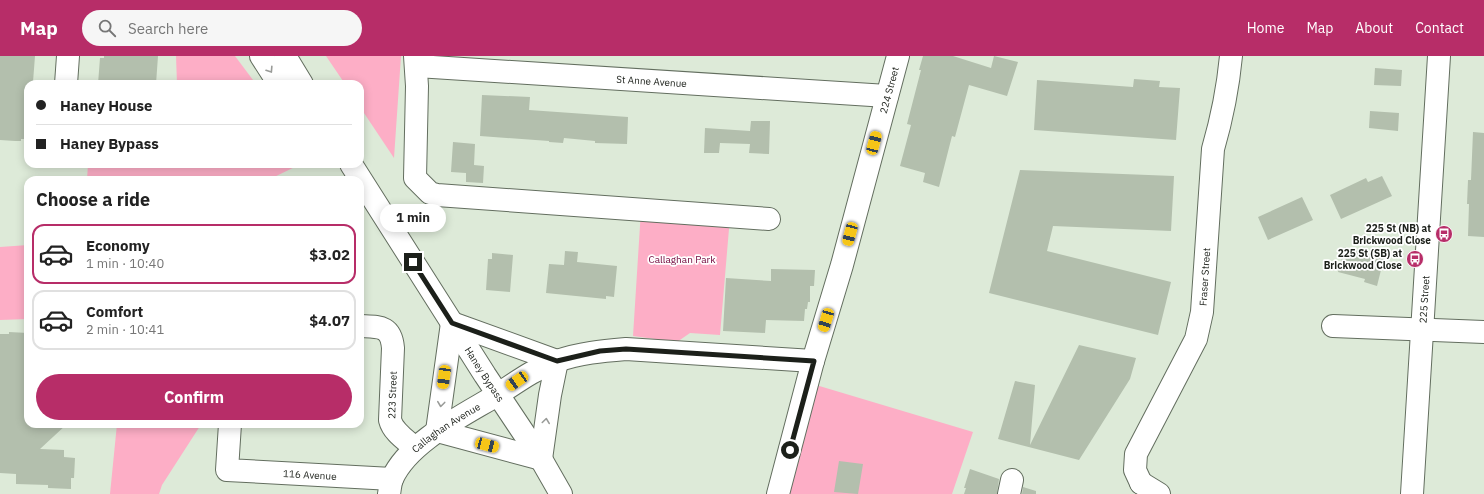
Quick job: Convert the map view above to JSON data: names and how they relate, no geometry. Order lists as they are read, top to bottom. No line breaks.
{"streets":{"main road":["St Anne Avenue","224 Street","Fraser Street","225 Street","Haney Bypass","223 Street","Callaghan Avenue","116 Avenue"]},"crossings":[["St Anne Avenue","224 Street"],["224 Street","Callaghan Avenue"],["Haney Bypass","Callaghan Avenue"],["223 Street","Callaghan Avenue"],["Callaghan Avenue","116 Avenue"]],"parks":["Callaghan Park"],"places":{"bus stop":["225 St (NB) at Brickwood Close","225 St (SB) at Brickwood Close"]},"page":{"header":"Map","search":"Search here","nav":["Home","Map","About","Contact"],"banner":["Haney House","Haney Bypass"],"heading":"Choose a ride","bubble":"1 min","list":[{"name":"Economy","note":"1 min · 10:40","value":"$3.02"},{"name":"Comfort","note":"2 min · 10:41","value":"$4.07"}],"buttons":"Confirm"}}
